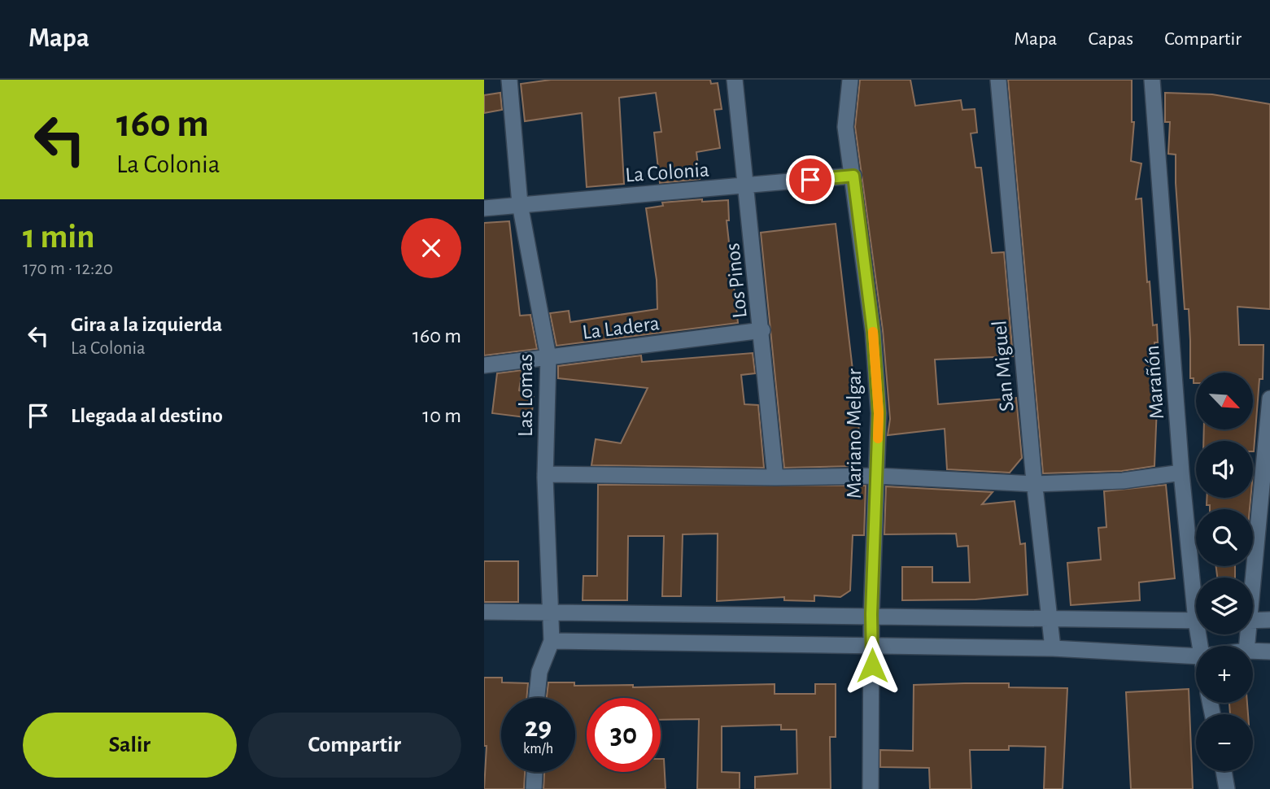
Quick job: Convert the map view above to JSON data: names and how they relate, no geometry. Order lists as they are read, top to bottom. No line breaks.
{"streets":{"street":["La Colonia","Los Pinos","La Ladera","San Miguel","Marañón","Las Lomas","Mariano Melgar"]},"crossings":[["La Colonia","Los Pinos"],["La Colonia","Las Lomas"],["La Colonia","Mariano Melgar"],["Los Pinos","La Ladera"],["La Ladera","Las Lomas"]],"north":"bottom right","page":{"header":"Mapa","nav":["Mapa","Capas","Compartir"],"turn":["160 m","La Colonia"],"heading":["1 min","170 m · 12:20"],"list":[{"name":"Gira a la izquierda","note":"La Colonia","value":"160 m"},{"name":"Llegada al destino","value":"10 m"}],"map_buttons":["+","−"],"speed":"29 km/h","limit":"30","buttons":["Salir","Compartir"]}}
